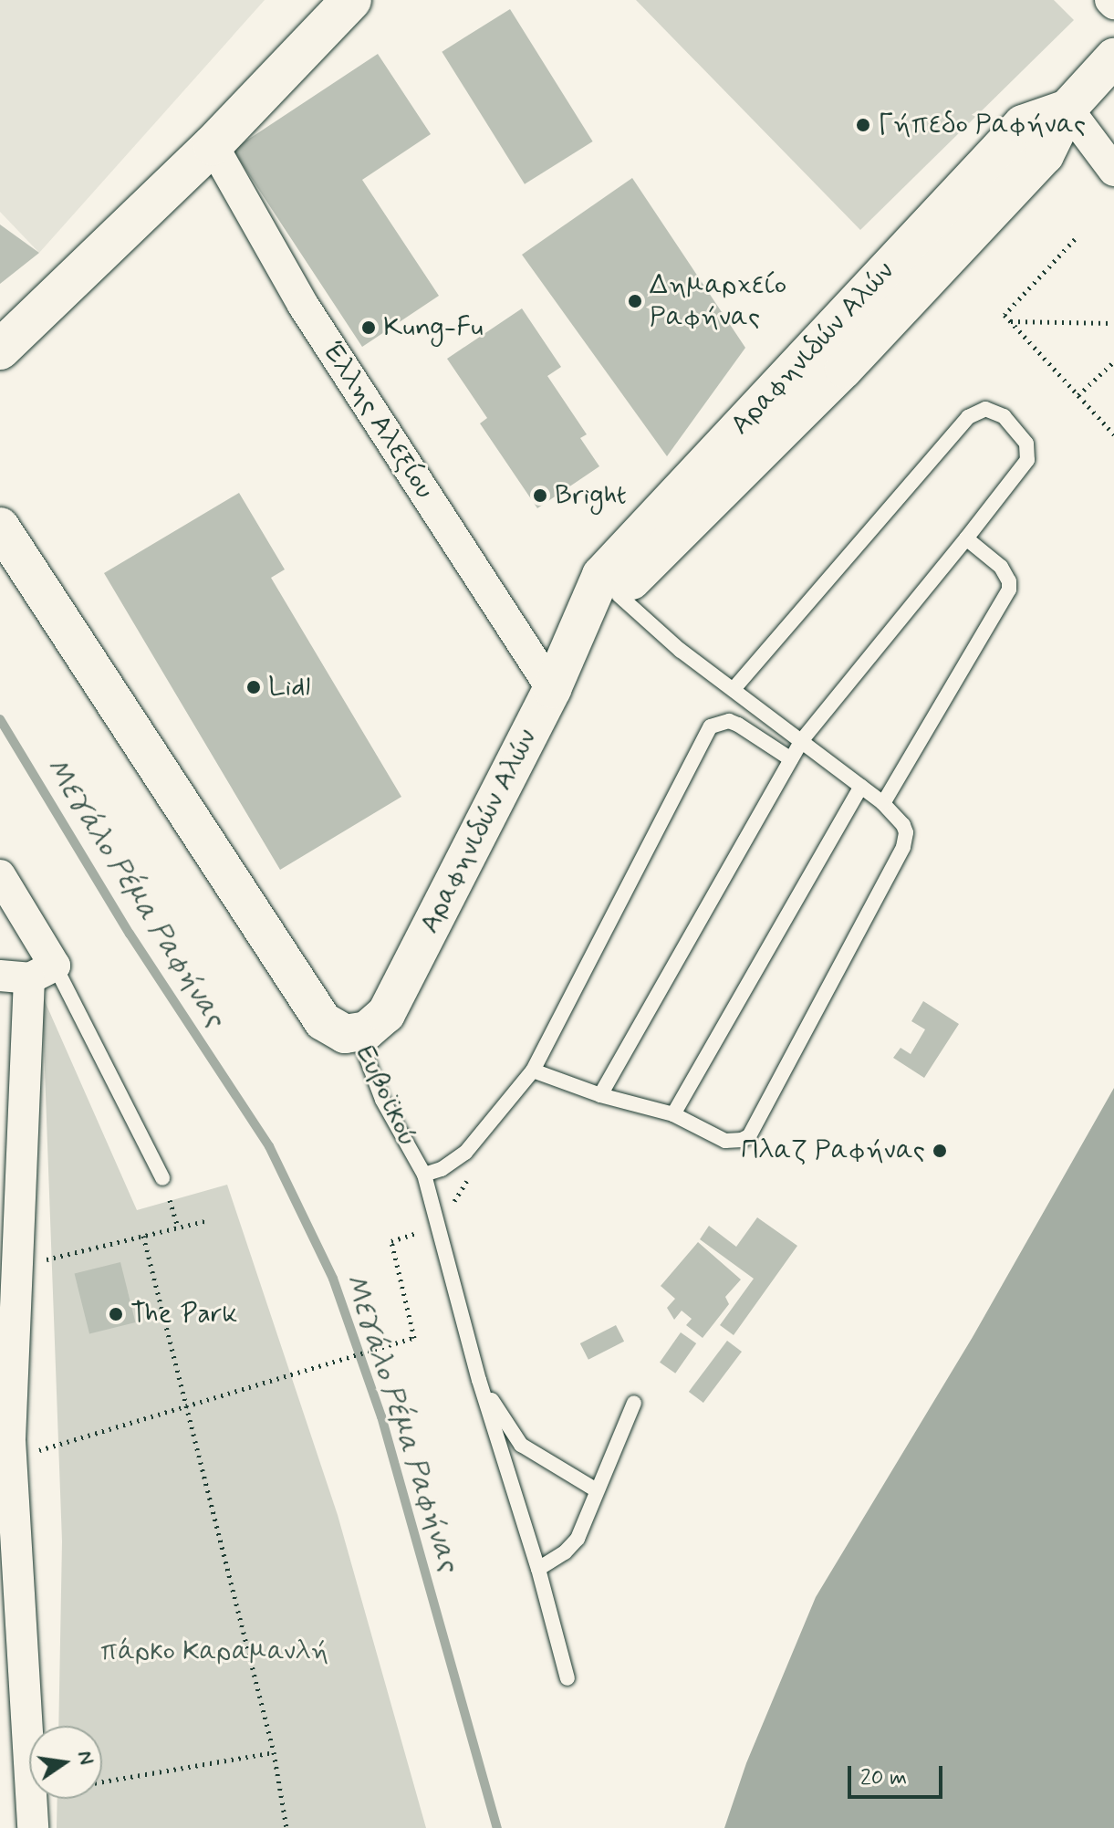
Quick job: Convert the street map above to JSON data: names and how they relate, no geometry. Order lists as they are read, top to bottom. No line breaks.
{"streets":{"street":["Αραφηνιδών Αλών","Έλλης Αλεξίου","Ευβοϊκού"]},"crossings":[["Αραφηνιδών Αλών","Έλλης Αλεξίου"],["Αραφηνιδών Αλών","Ευβοϊκού"]],"water":["Μεγάλο Ρέμα Ραφήνας"],"parks":["πάρκο Καραμανλή"],"places":["Γήπεδο Ραφήνας","Δημαρχείο Ραφήνας","Kung-Fu","Bright","Lidl","Πλαζ Ραφήνας","The Park"],"scale_bar":"20 m","north":"right"}
